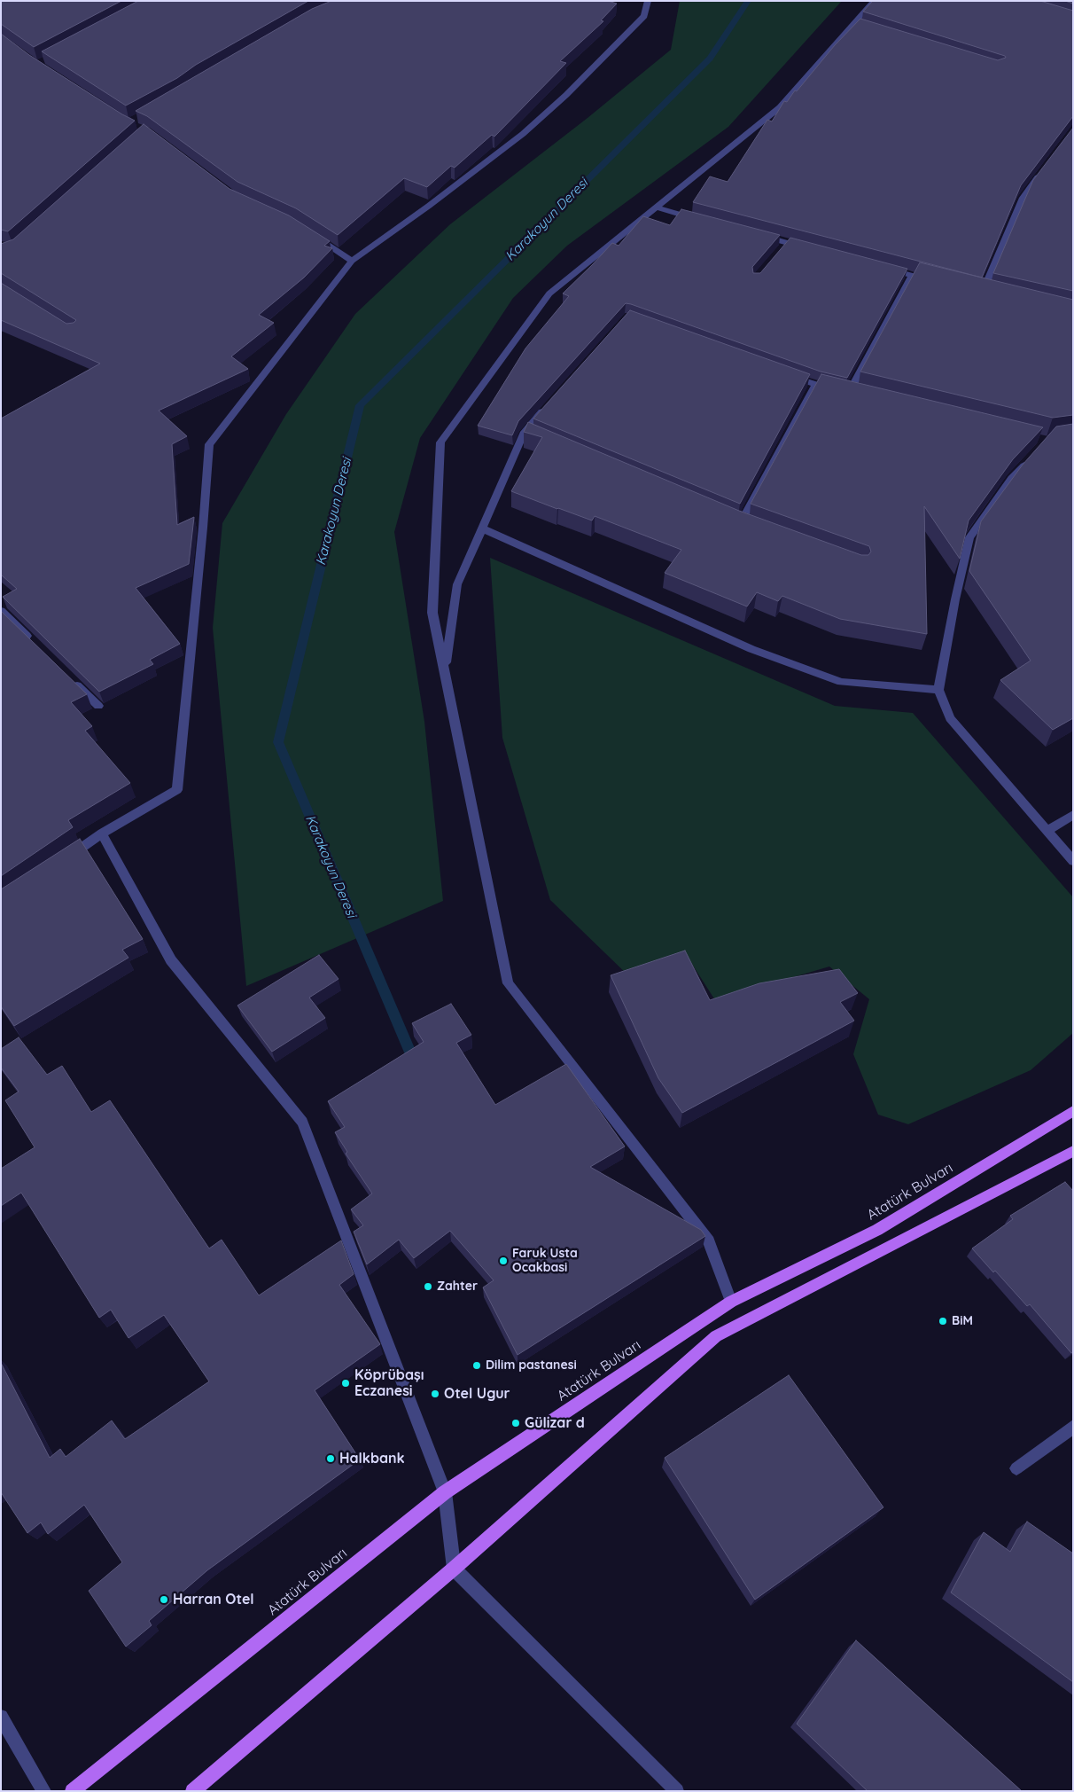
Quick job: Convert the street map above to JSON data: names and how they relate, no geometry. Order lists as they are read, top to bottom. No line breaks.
{"streets":{"main road":["Atatürk Bulvarı"]},"water":["Karakoyun Deresi"],"places":["Faruk Usta Ocakbasi","Zahter","BiM","Dilim pastanesi","Köprübaşı Eczanesi","Otel Ugur","Gülizar d","Halkbank","Harran Otel"]}
